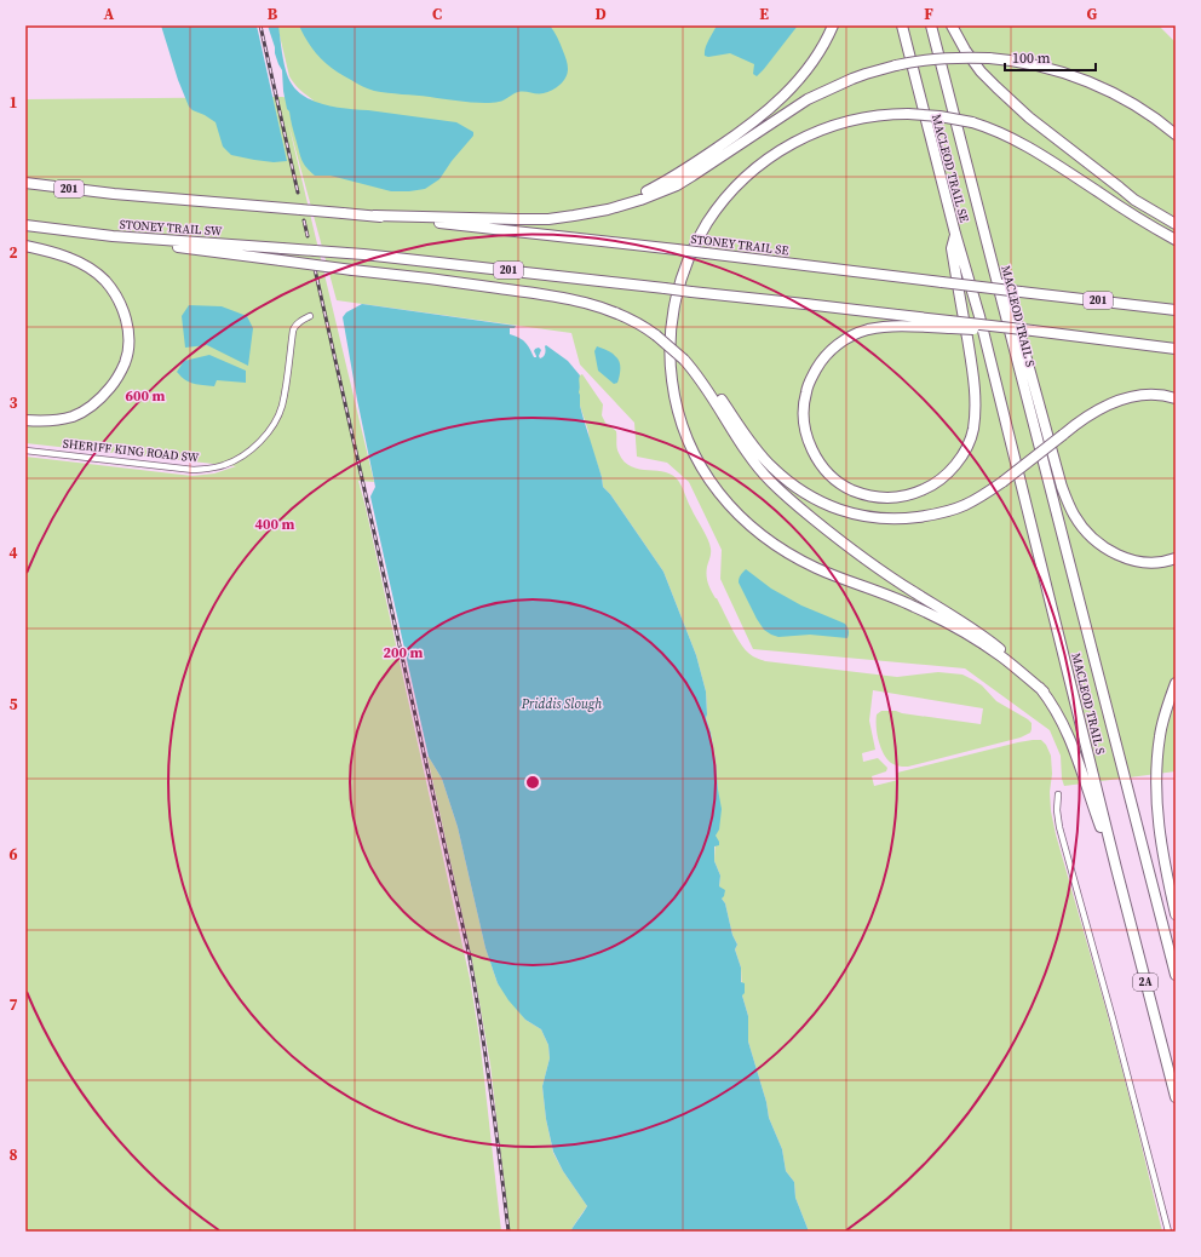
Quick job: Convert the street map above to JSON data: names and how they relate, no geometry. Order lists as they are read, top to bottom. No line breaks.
{"streets":{"highway":["MACLEOD TRAIL SE","201","STONEY TRAIL SW","STONEY TRAIL SE","MACLEOD TRAIL S","2A"],"street":["SHERIFF KING ROAD SW"]},"crossings":[["MACLEOD TRAIL SE","MACLEOD TRAIL S"],["201","STONEY TRAIL SW"]],"water":["Priddis Slough"],"scale_bar":"100 m","grid":{"columns":["A","B","C","D","E","F","G"],"rows":["1","2","3","4","5","6","7","8"]},"rings":["600 m","400 m","200 m"]}
